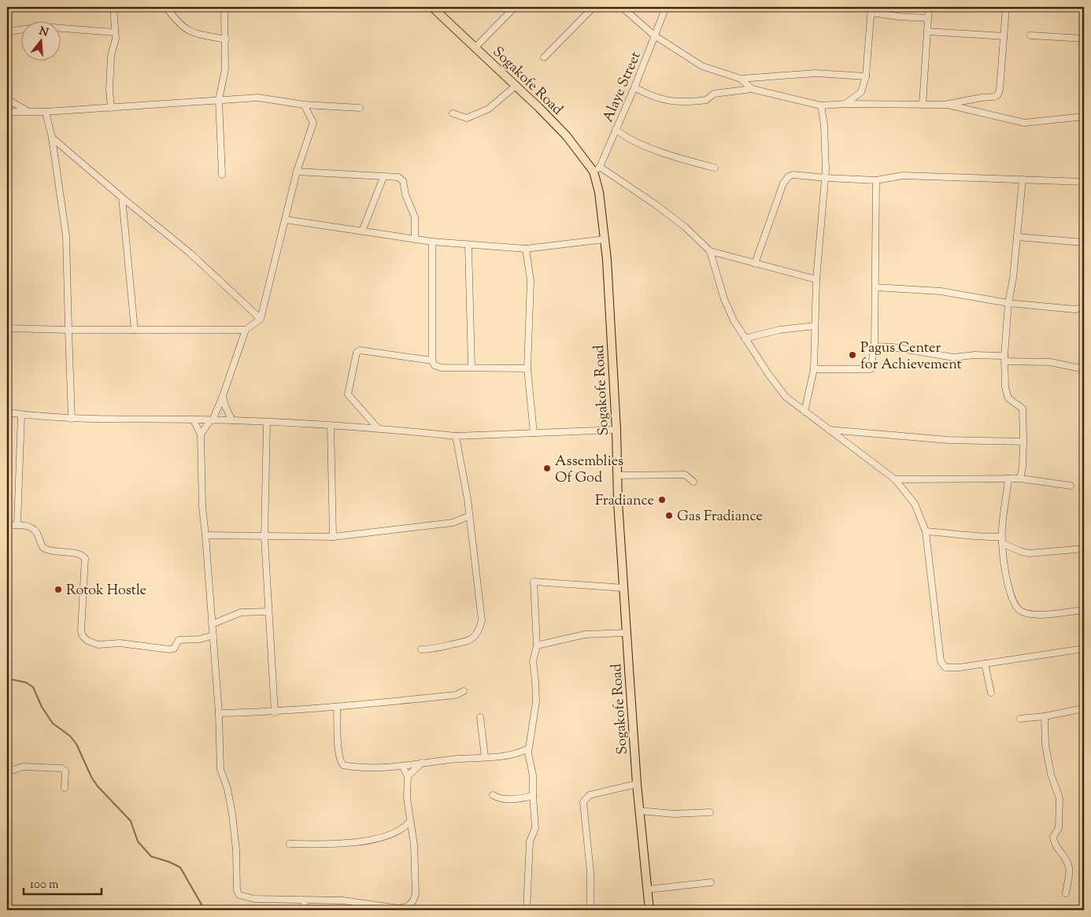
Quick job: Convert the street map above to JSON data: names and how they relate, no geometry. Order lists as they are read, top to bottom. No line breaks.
{"streets":{"main road":["Sogakofe Road"],"street":["Alaye Street"]},"crossings":[["Sogakofe Road","Alaye Street"]],"places":["Pagus Center for Achievement","Assemblies Of God","Fradiance","Gas Fradiance","Rotok Hostle"],"scale_bar":"100 m","north":"top"}
